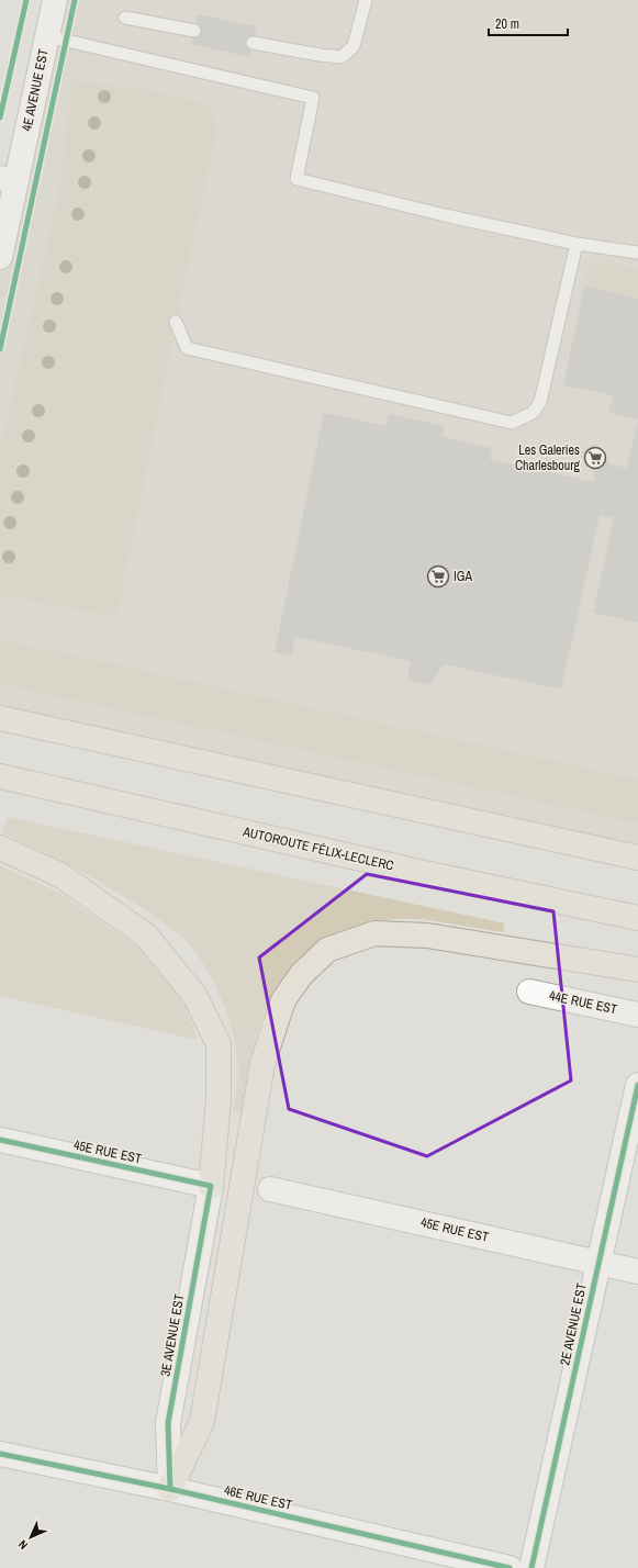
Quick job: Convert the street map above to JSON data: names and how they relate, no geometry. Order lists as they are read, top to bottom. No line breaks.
{"streets":{"highway":["AUTOROUTE FÉLIX-LECLERC"],"street":["4E AVENUE EST","44E RUE EST","45E RUE EST","2E AVENUE EST","3E AVENUE EST","46E RUE EST"]},"crossings":[["45E RUE EST","2E AVENUE EST"],["45E RUE EST","3E AVENUE EST"],["3E AVENUE EST","46E RUE EST"]],"places":{"supermarket":["Les Galeries Charlesbourg","IGA"]},"scale_bar":"20 m","north":"bottom left"}
